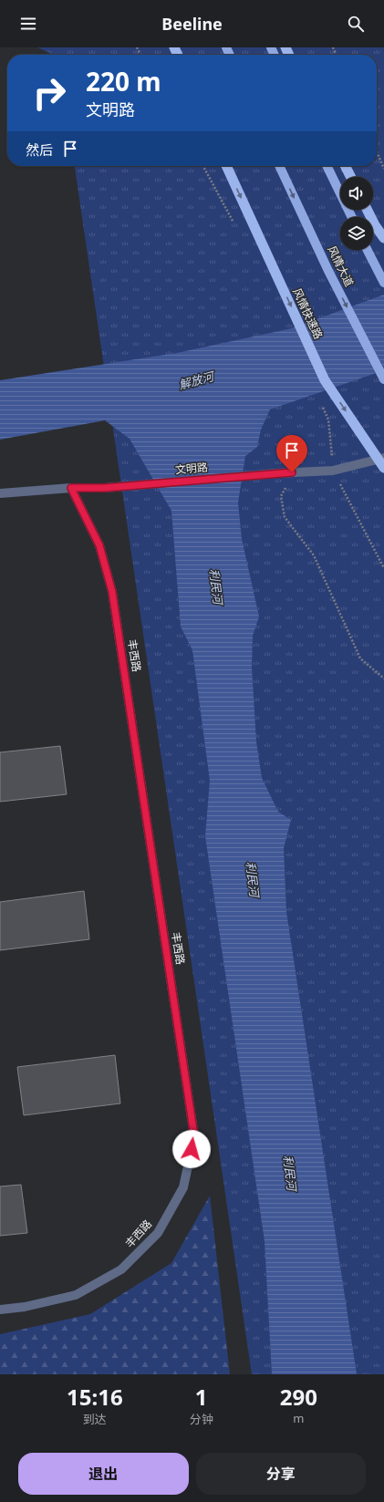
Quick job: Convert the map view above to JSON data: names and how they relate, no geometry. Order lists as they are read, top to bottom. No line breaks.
{"streets":{"highway":["风情快速路"],"main road":["风情大道"],"street":["文明路","丰西路"]},"crossings":[["文明路","丰西路"]],"one_way":["风情快速路"],"water":["解放河","利民河"],"page":{"header":"Beeline","turn":["220 m","文明路"],"then":"然后","eta":["15:16","到达","1","分钟","290","m"],"buttons":["退出","分享"]}}
